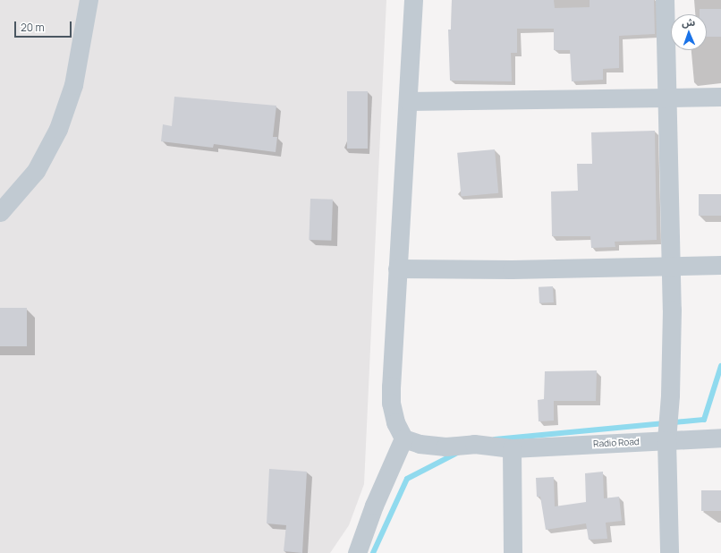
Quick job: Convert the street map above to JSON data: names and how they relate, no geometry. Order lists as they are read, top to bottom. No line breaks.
{"streets":{"street":["Radio Road"]},"scale_bar":"20 m","north":"top"}
